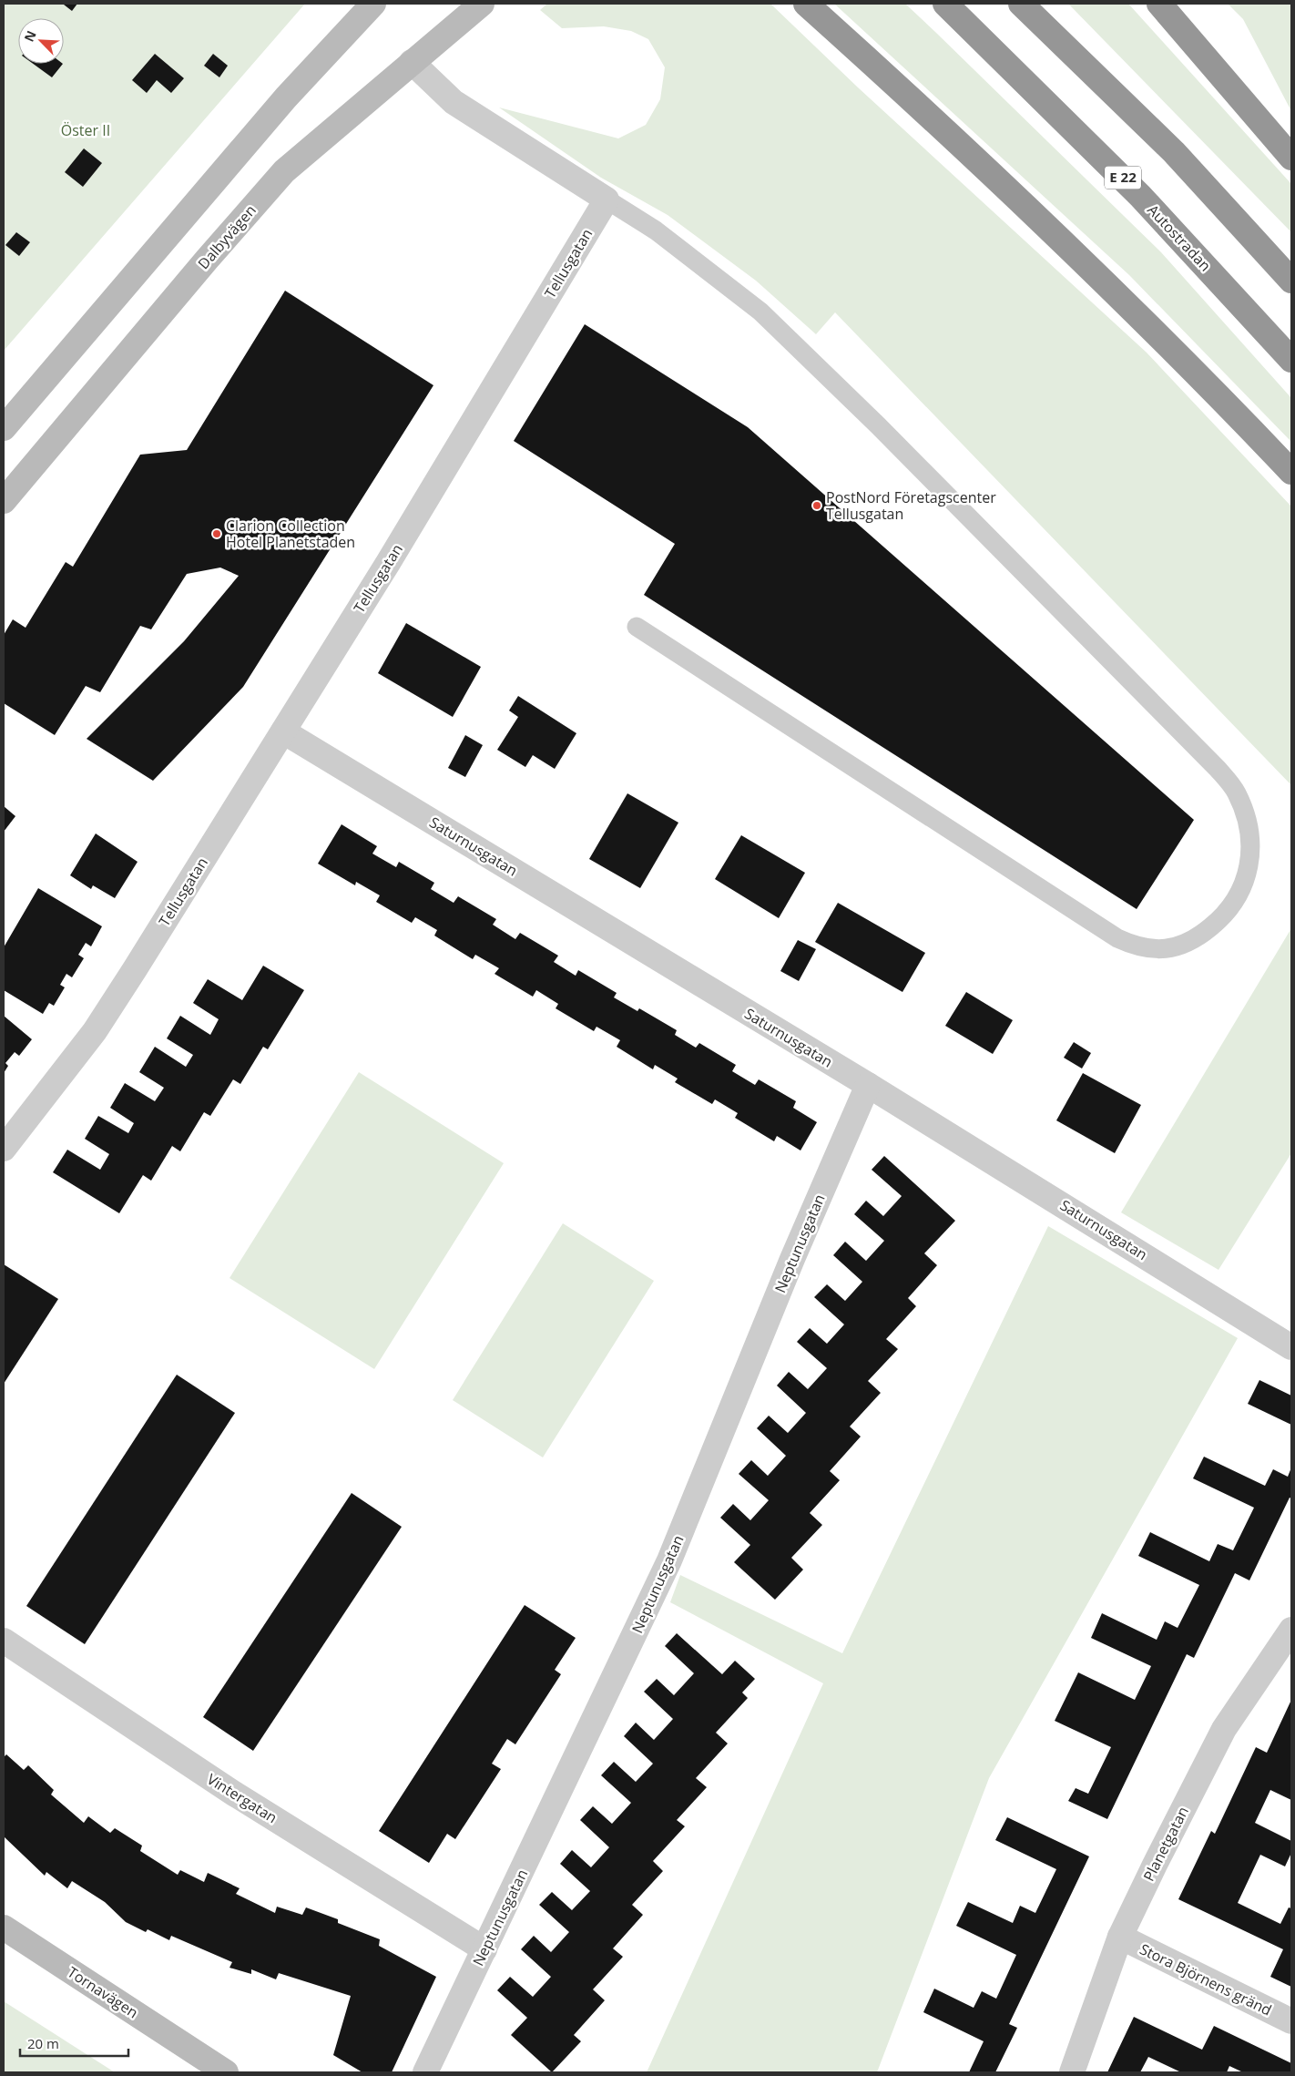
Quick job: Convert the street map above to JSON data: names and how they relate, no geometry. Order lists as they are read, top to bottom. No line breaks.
{"streets":{"highway":["E 22","Autostradan"],"main road":["Dalbyvägen","Tornavägen"],"street":["Tellusgatan","Saturnusgatan","Neptunusgatan","Vintergatan","Planetgatan","Stora Björnens gränd"]},"crossings":[["Tellusgatan","Saturnusgatan"],["Saturnusgatan","Neptunusgatan"],["Neptunusgatan","Vintergatan"],["Planetgatan","Stora Björnens gränd"]],"parks":["Öster II"],"places":["PostNord Företagscenter Tellusgatan","Clarion Collection Hotel Planetstaden"],"scale_bar":"20 m","north":"top left"}
